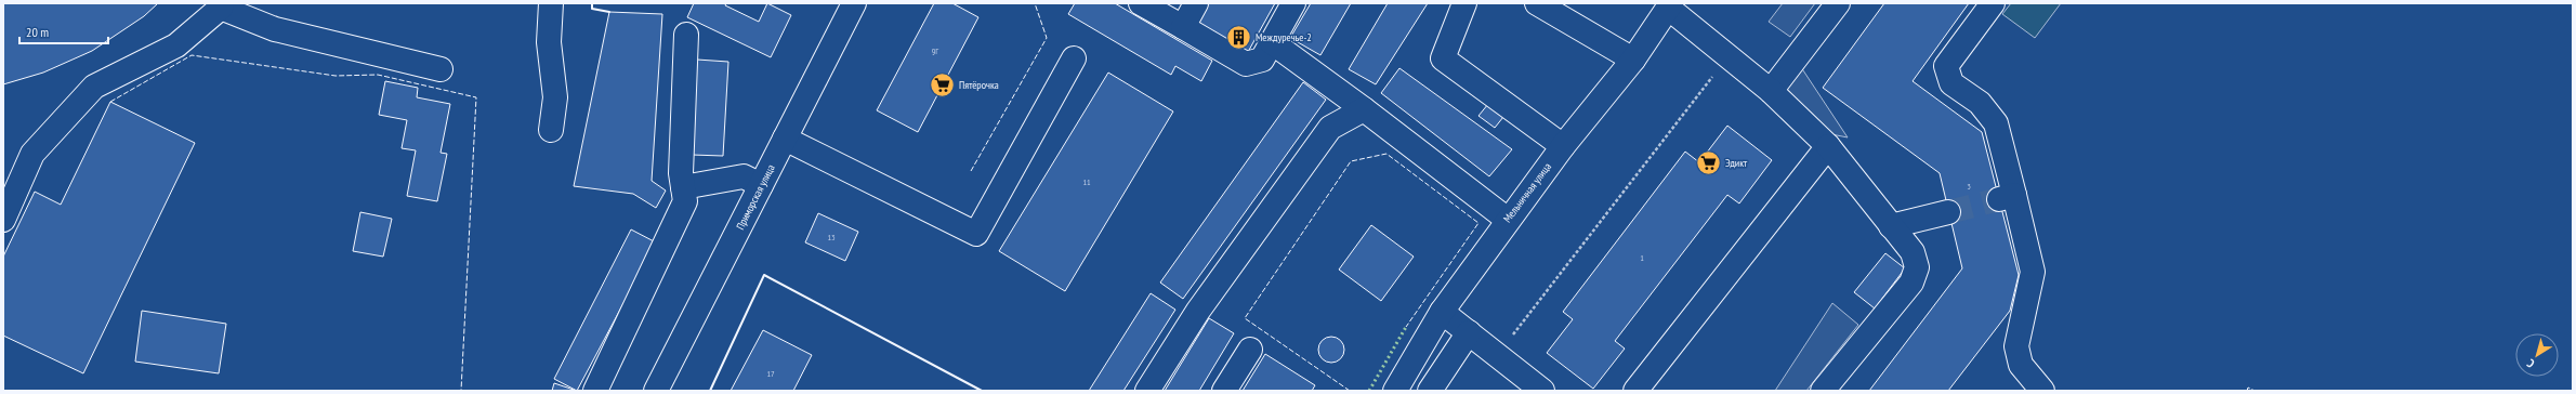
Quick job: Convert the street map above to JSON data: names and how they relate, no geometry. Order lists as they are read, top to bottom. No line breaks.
{"streets":{"main road":["Мельничная улица","Приморская улица"]},"places":{"building":["Междуречье-2"],"supermarket":["Пятёрочка","Эдикт"]},"house_numbers":["9Г","11","3","13","1","17"],"scale_bar":"20 m","north":"bottom left"}
